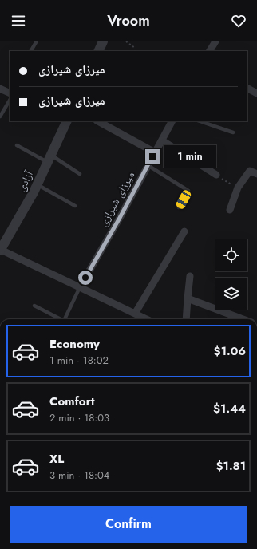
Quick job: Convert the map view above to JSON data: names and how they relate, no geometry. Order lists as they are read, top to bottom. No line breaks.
{"streets":{"street":["آزادی","میرزای شیرازی"]},"page":{"header":"Vroom","banner":["میرزای شیرازی","میرزای شیرازی"],"bubble":"1 min","list":[{"name":"Economy","note":"1 min · 18:02","value":"$1.06"},{"name":"Comfort","note":"2 min · 18:03","value":"$1.44"},{"name":"XL","note":"3 min · 18:04","value":"$1.81"}],"buttons":"Confirm"}}
